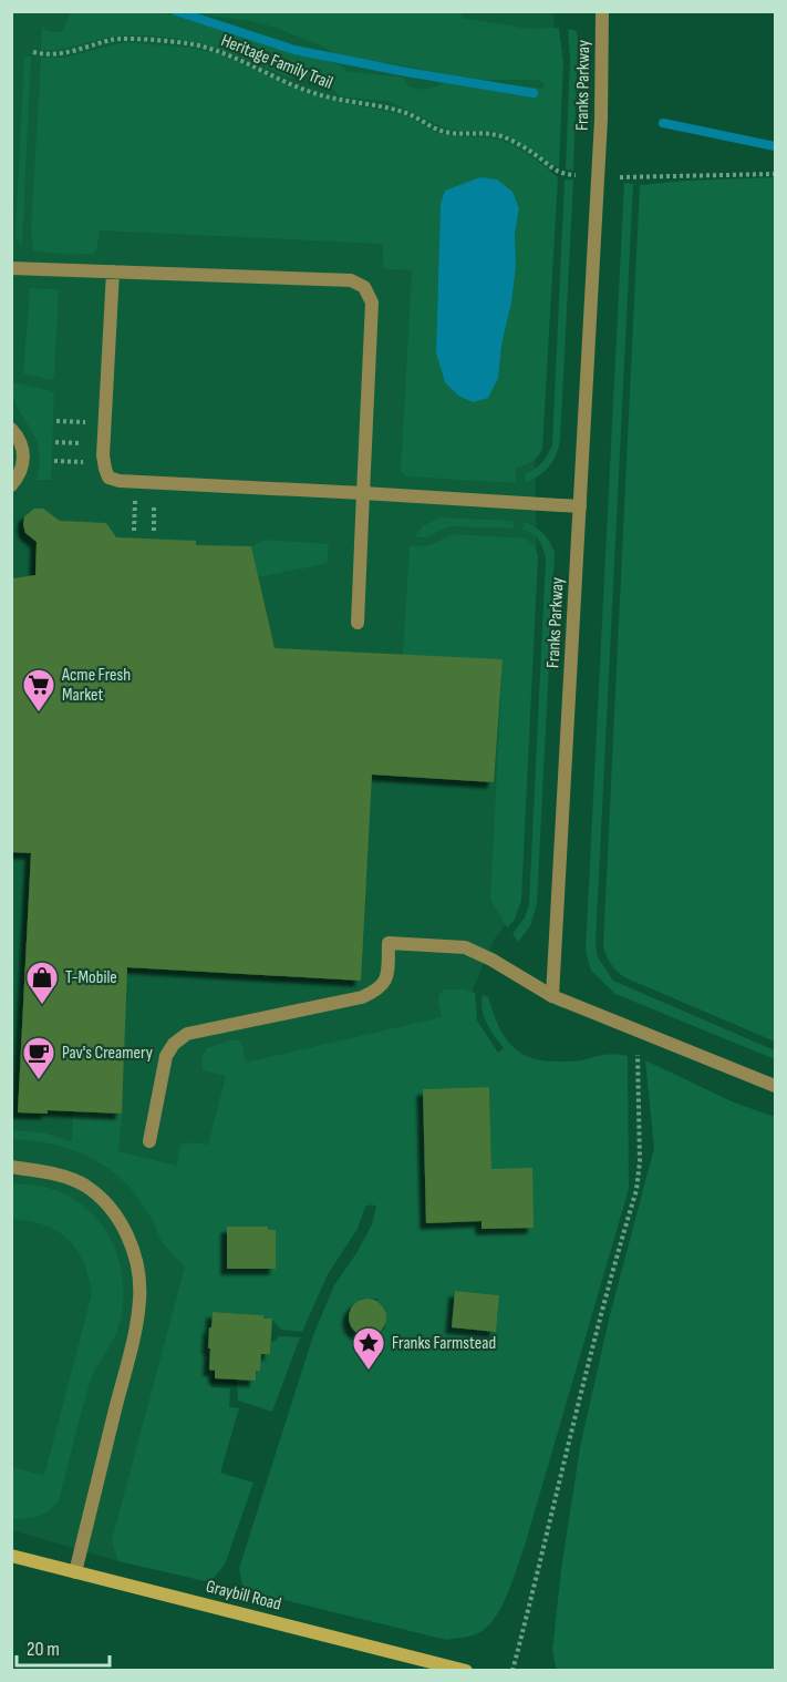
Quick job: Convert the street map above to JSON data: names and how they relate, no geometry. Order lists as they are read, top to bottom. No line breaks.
{"streets":{"street":["Graybill Road"],"lane":["Franks Parkway"],"path":["Heritage Family Trail"]},"crossings":[["Heritage Family Trail","Franks Parkway"]],"places":{"supermarket":["Acme Fresh Market"],"shop":["T-Mobile"],"cafe":["Pav's Creamery"],"place":["Franks Farmstead"]},"scale_bar":"20 m"}
